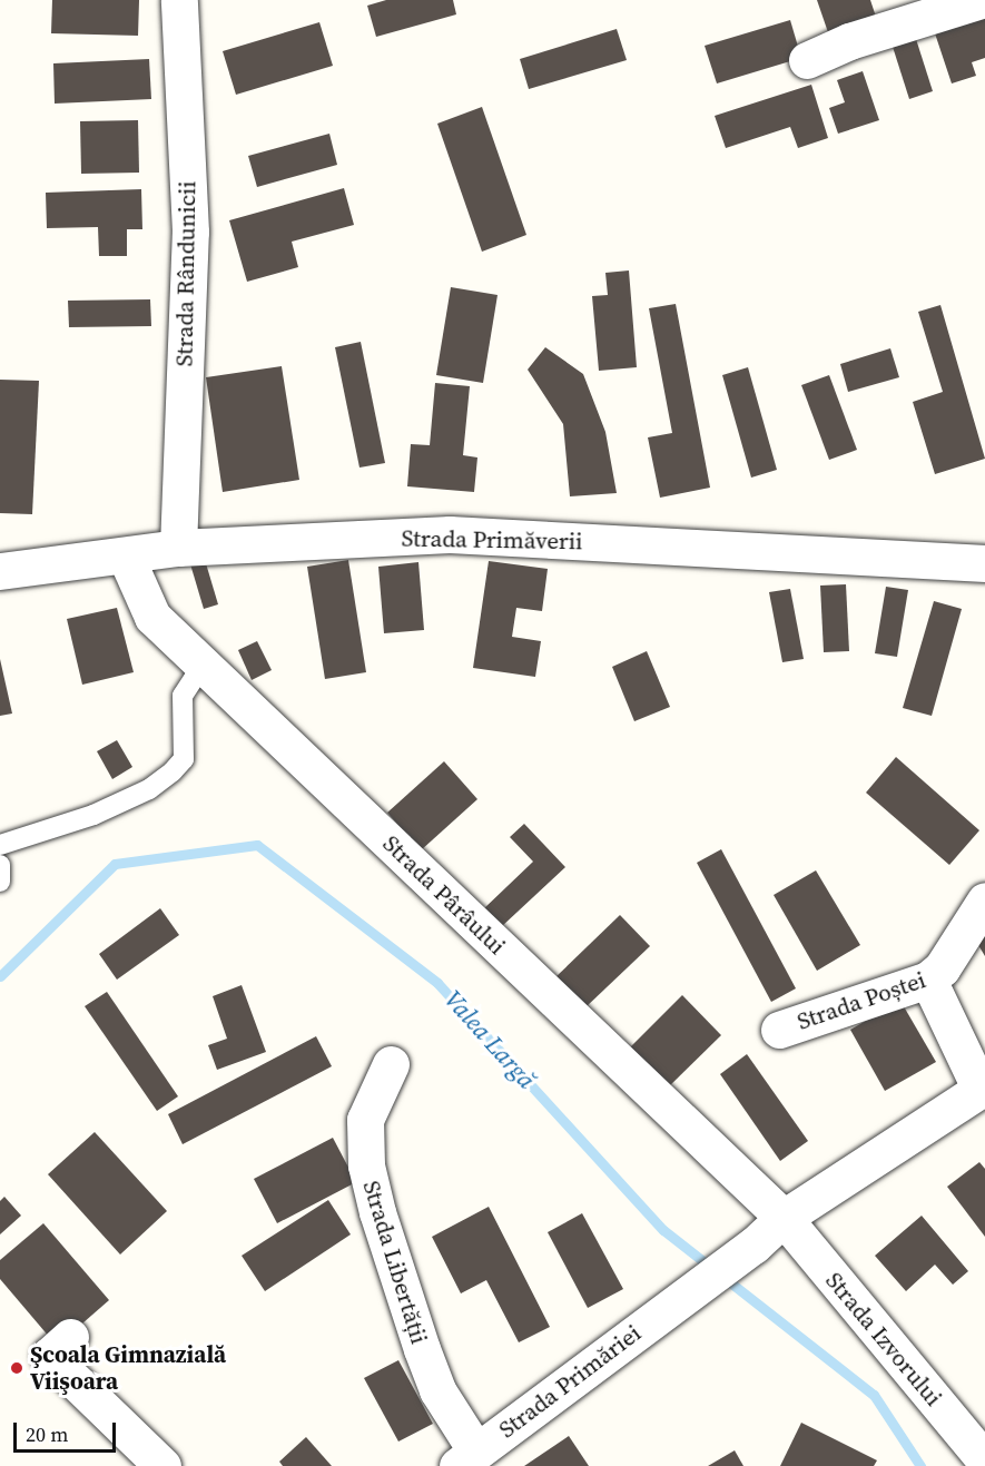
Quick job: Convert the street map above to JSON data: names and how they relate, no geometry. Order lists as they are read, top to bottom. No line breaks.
{"streets":{"street":["Strada Rândunicii","Strada Primăverii","Strada Pârâului","Strada Poștei","Strada Libertății","Strada Izvorului","Strada Primăriei"]},"crossings":[["Strada Rândunicii","Strada Primăverii"],["Strada Primăverii","Strada Pârâului"],["Strada Pârâului","Strada Izvorului"],["Strada Pârâului","Strada Primăriei"],["Strada Libertății","Strada Primăriei"],["Strada Izvorului","Strada Primăriei"]],"water":["Valea Largă"],"places":["Şcoala Gimnazială Viişoara"],"scale_bar":"20 m"}
